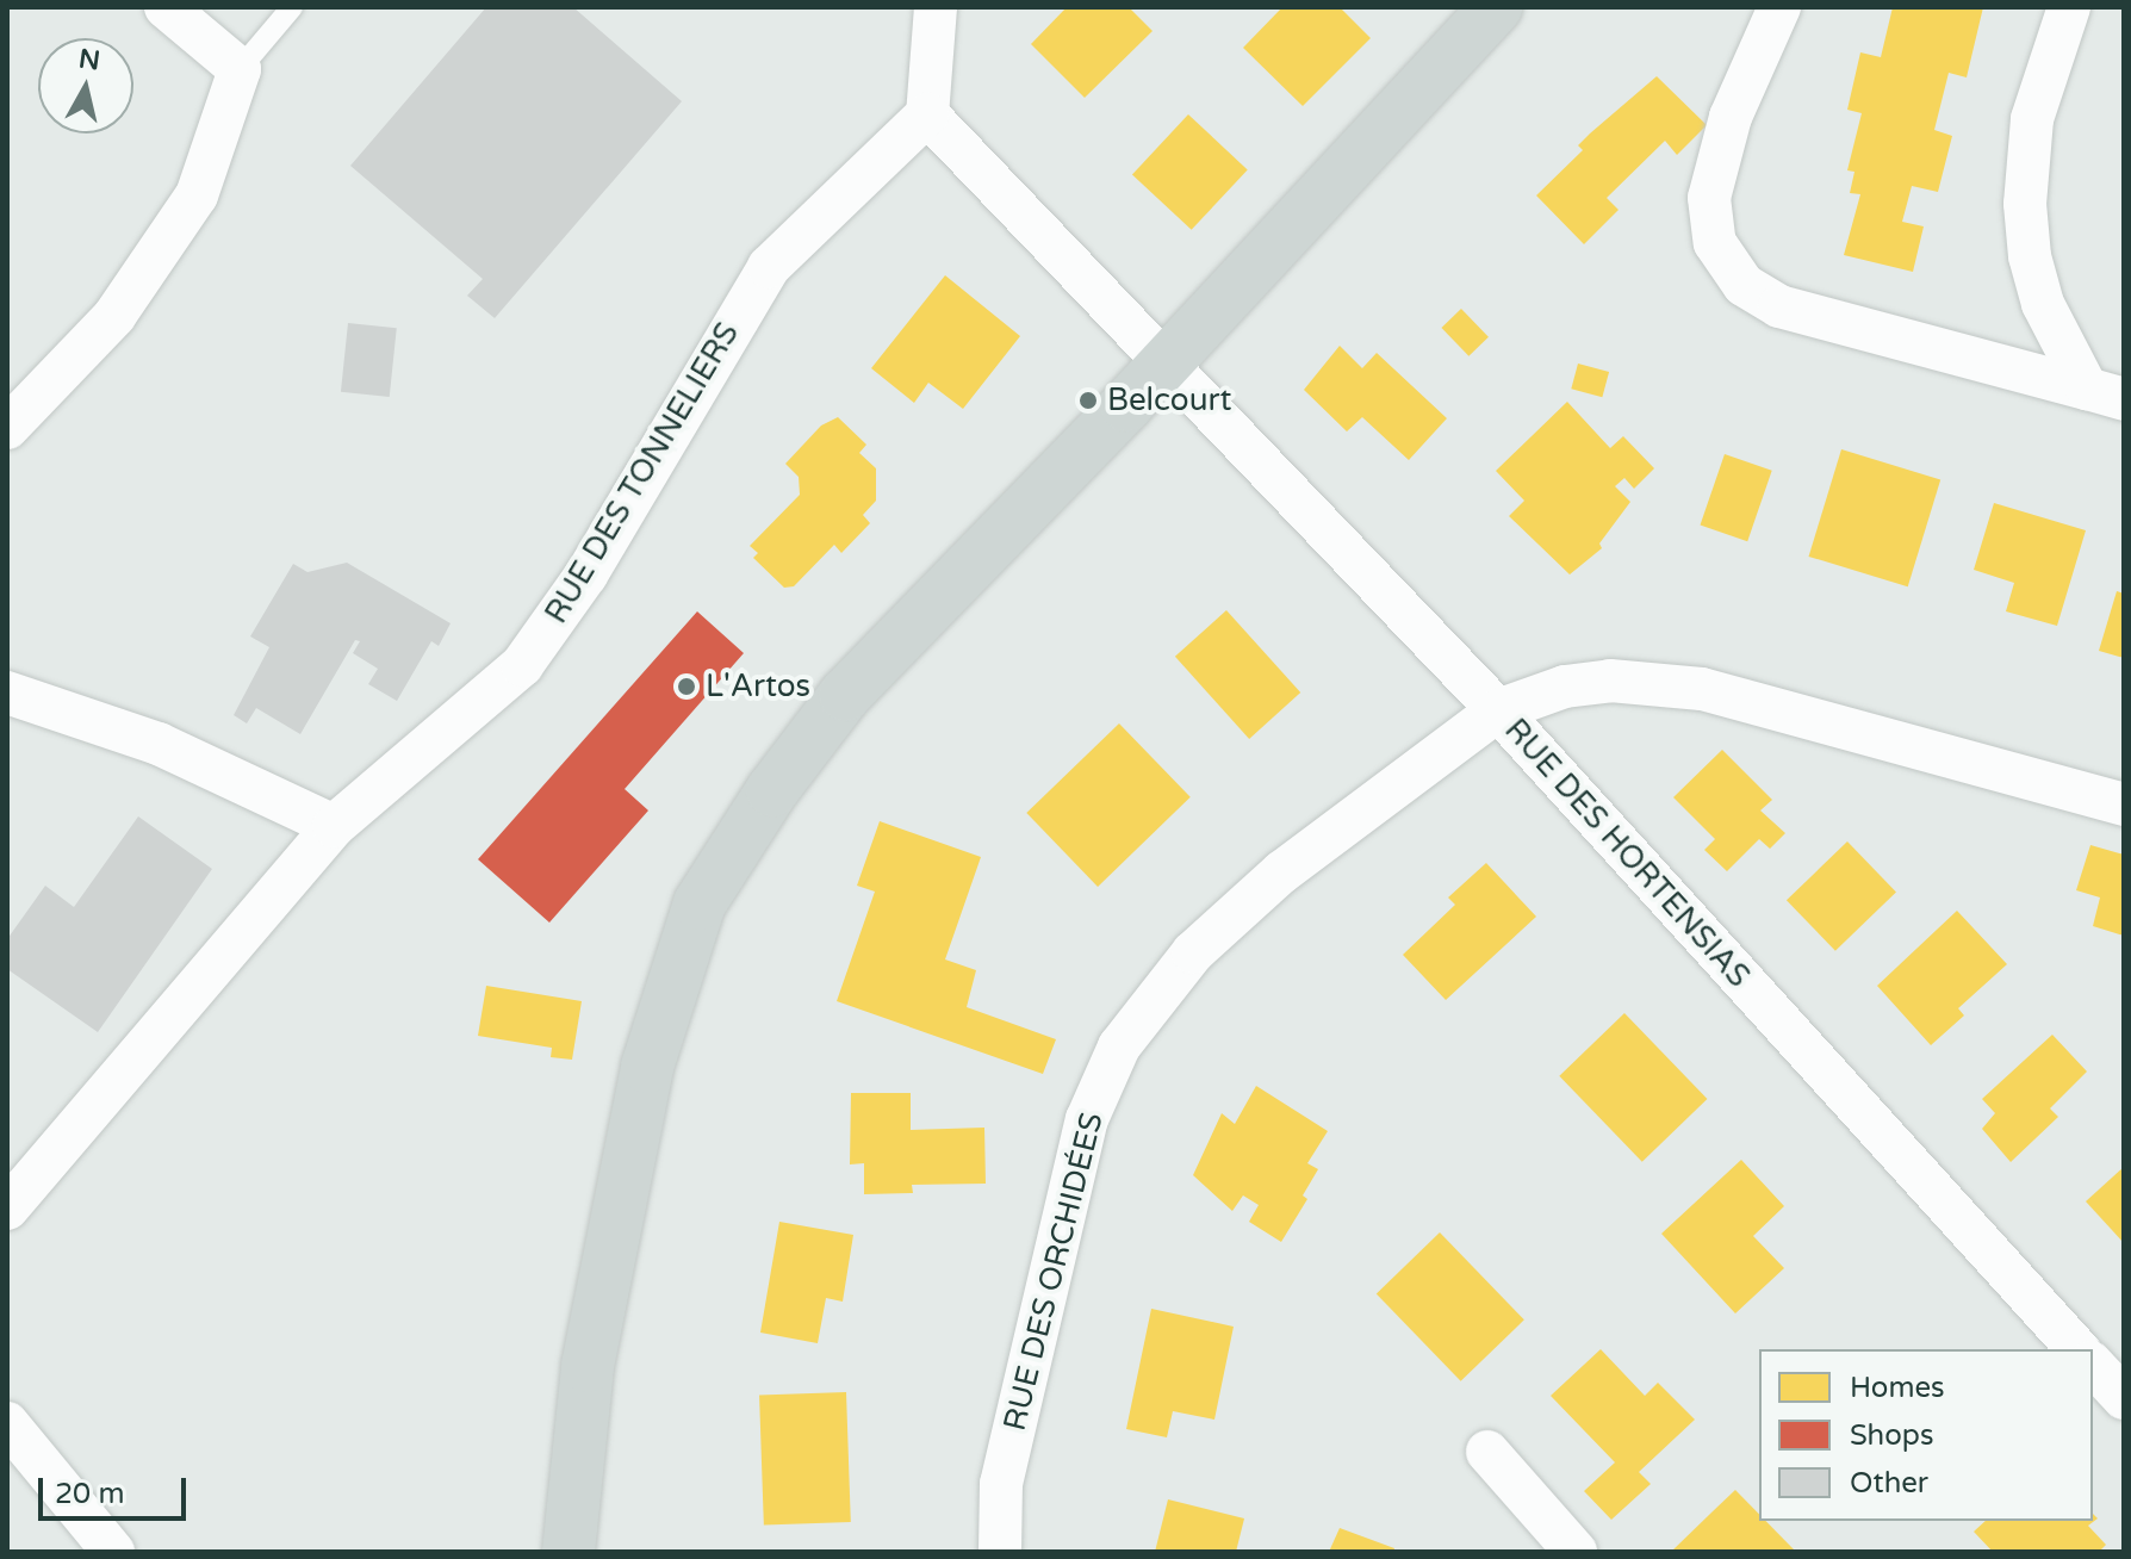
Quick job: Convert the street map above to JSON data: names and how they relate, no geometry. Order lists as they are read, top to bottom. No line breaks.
{"streets":{"street":["RUE DES TONNELIERS","RUE DES HORTENSIAS","RUE DES ORCHIDÉES"]},"crossings":[["RUE DES TONNELIERS","RUE DES HORTENSIAS"],["RUE DES HORTENSIAS","RUE DES ORCHIDÉES"]],"places":["Belcourt","L'Artos"],"legend":["Homes","Shops","Other"],"scale_bar":"20 m","north":"top"}
